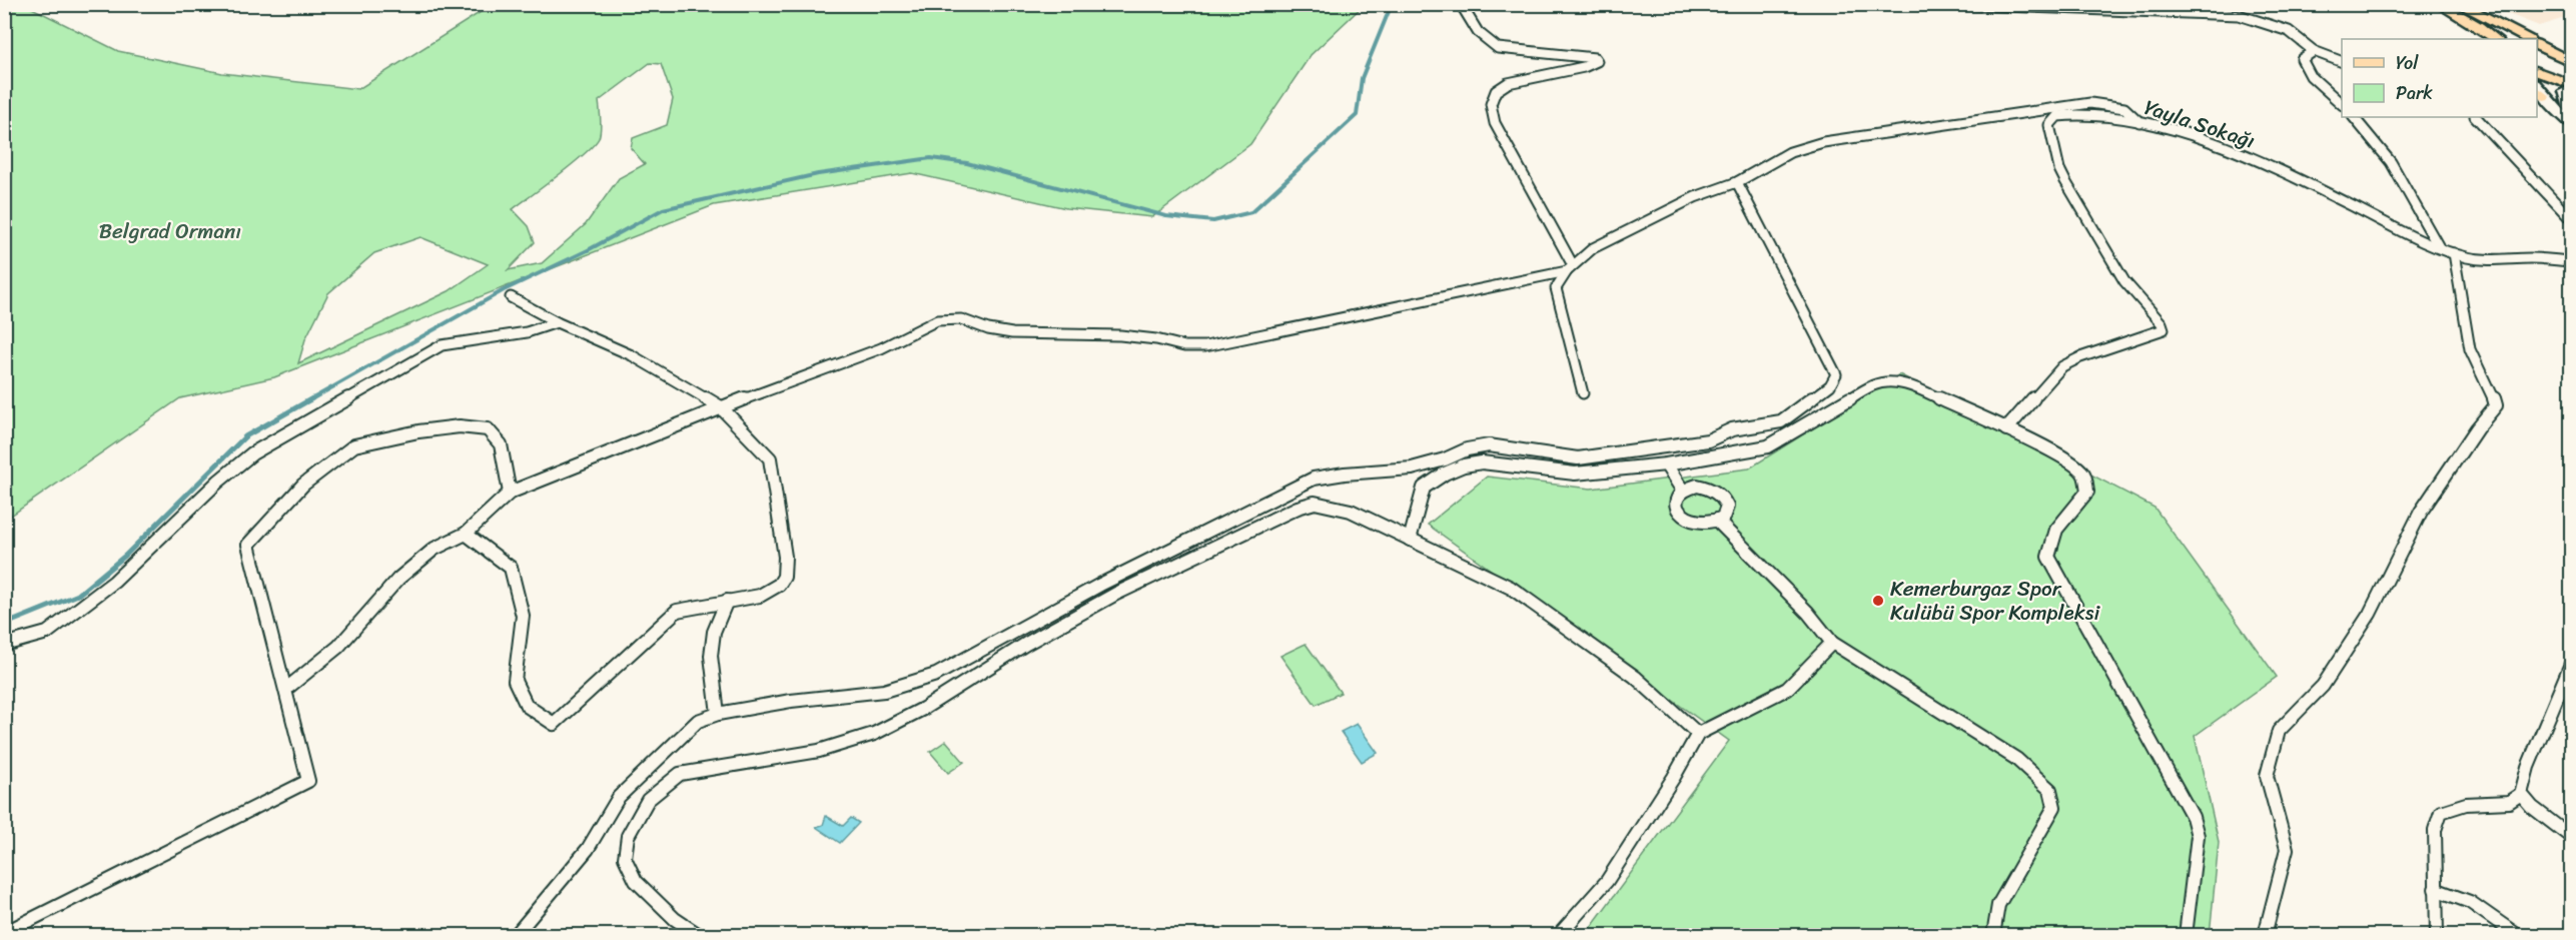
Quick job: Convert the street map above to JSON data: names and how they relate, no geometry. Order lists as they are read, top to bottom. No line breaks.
{"streets":{"street":["Yayla Sokağı"]},"parks":["Belgrad Ormanı"],"places":["Kemerburgaz Spor Kulübü Spor Kompleksi"],"legend":["Yol","Park"]}
